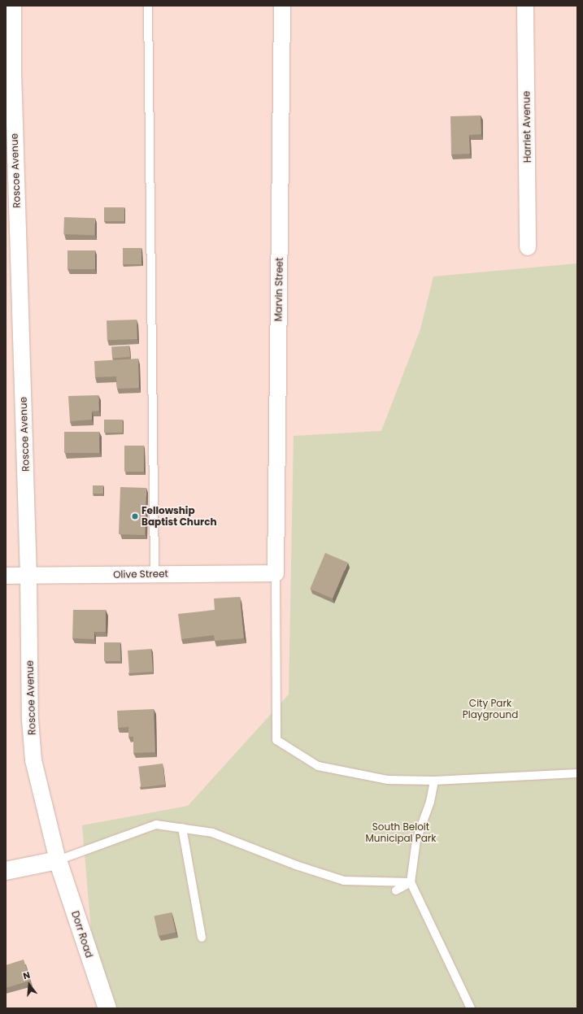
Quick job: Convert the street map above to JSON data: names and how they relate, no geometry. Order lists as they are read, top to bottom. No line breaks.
{"streets":{"street":["Harriet Avenue","Roscoe Avenue","Marvin Street","Olive Street","Dorr Road"]},"crossings":[["Roscoe Avenue","Olive Street"],["Roscoe Avenue","Dorr Road"],["Marvin Street","Olive Street"]],"parks":["City Park Playground","South Beloit Municipal Park"],"places":["Fellowship Baptist Church"],"north":"top"}
